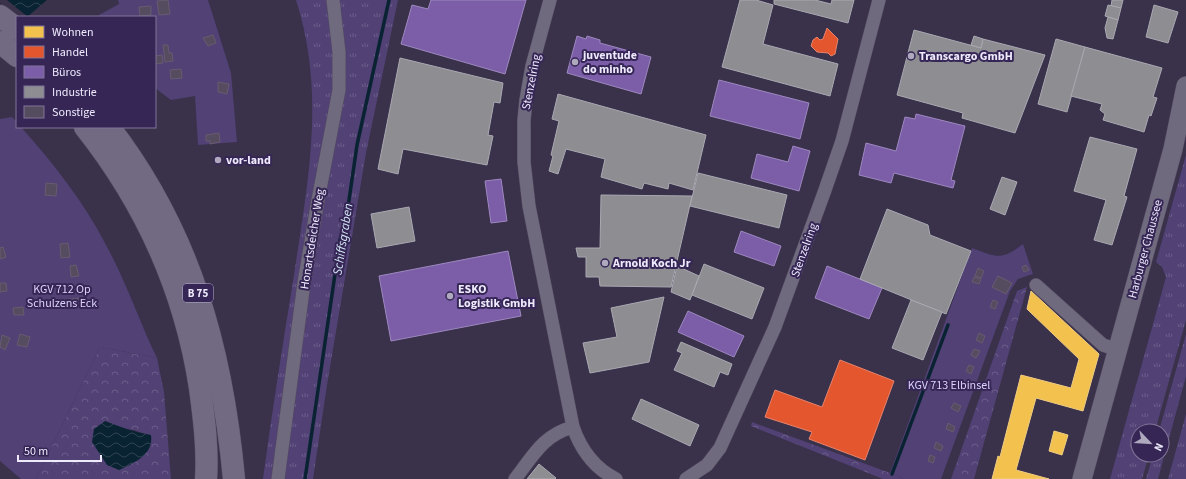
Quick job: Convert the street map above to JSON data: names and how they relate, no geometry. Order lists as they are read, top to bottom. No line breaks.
{"streets":{"highway":["B 75"],"main road":["Harburger Chaussee"],"street":["Stenzelring","Honartsdeicher Weg"]},"water":["Schiffsgraben"],"parks":["KGV 712 Op Schulzens Eck","KGV 713 Elbinsel"],"places":["Transcargo GmbH","juventude do minho","vor-land","Arnold Koch Jr","ESKO Logistik GmbH"],"legend":["Wohnen","Handel","Büros","Industrie","Sonstige"],"scale_bar":"50 m","north":"bottom right"}
